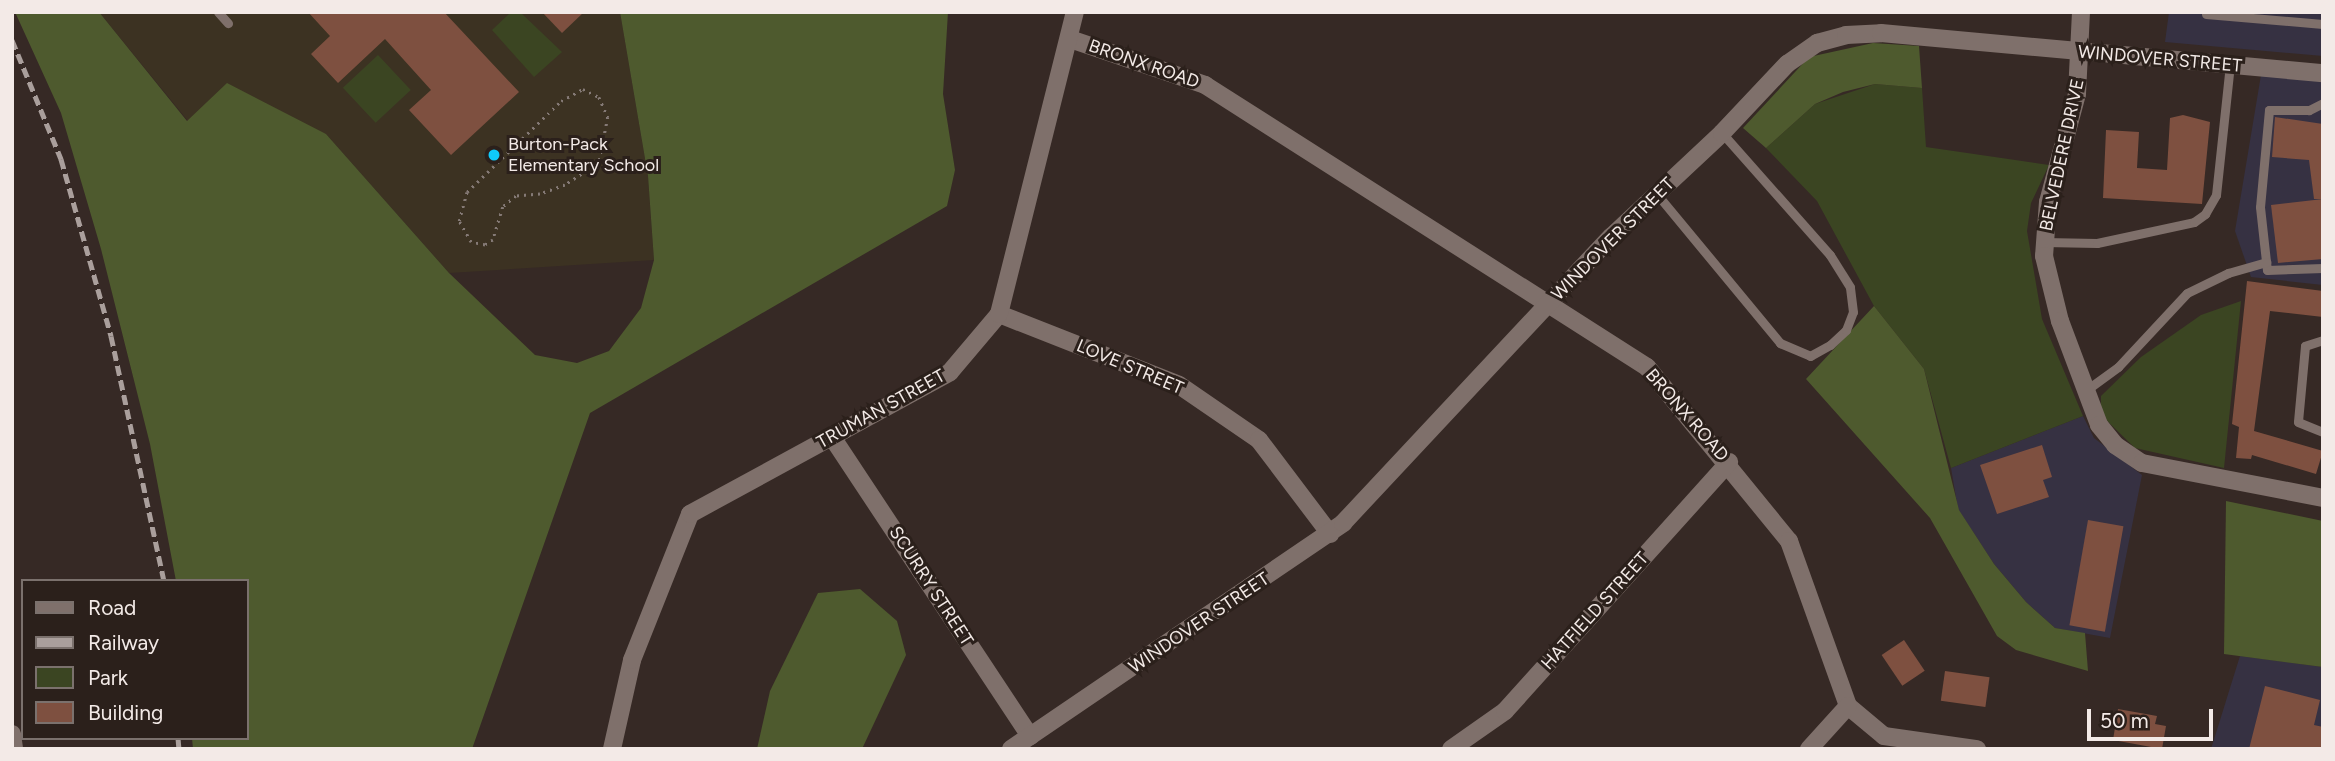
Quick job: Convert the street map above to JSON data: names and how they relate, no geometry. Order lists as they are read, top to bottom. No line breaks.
{"streets":{"street":["WINDOVER STREET","BRONX ROAD","BELVEDERE DRIVE","LOVE STREET","TRUMAN STREET","SCURRY STREET","HATFIELD STREET"]},"crossings":[["WINDOVER STREET","BRONX ROAD"],["WINDOVER STREET","BELVEDERE DRIVE"],["WINDOVER STREET","LOVE STREET"],["WINDOVER STREET","SCURRY STREET"],["BRONX ROAD","TRUMAN STREET"],["BRONX ROAD","HATFIELD STREET"],["LOVE STREET","TRUMAN STREET"],["TRUMAN STREET","SCURRY STREET"]],"places":["Burton-Pack Elementary School"],"legend":["Road","Railway","Park","Building"],"scale_bar":"50 m"}
